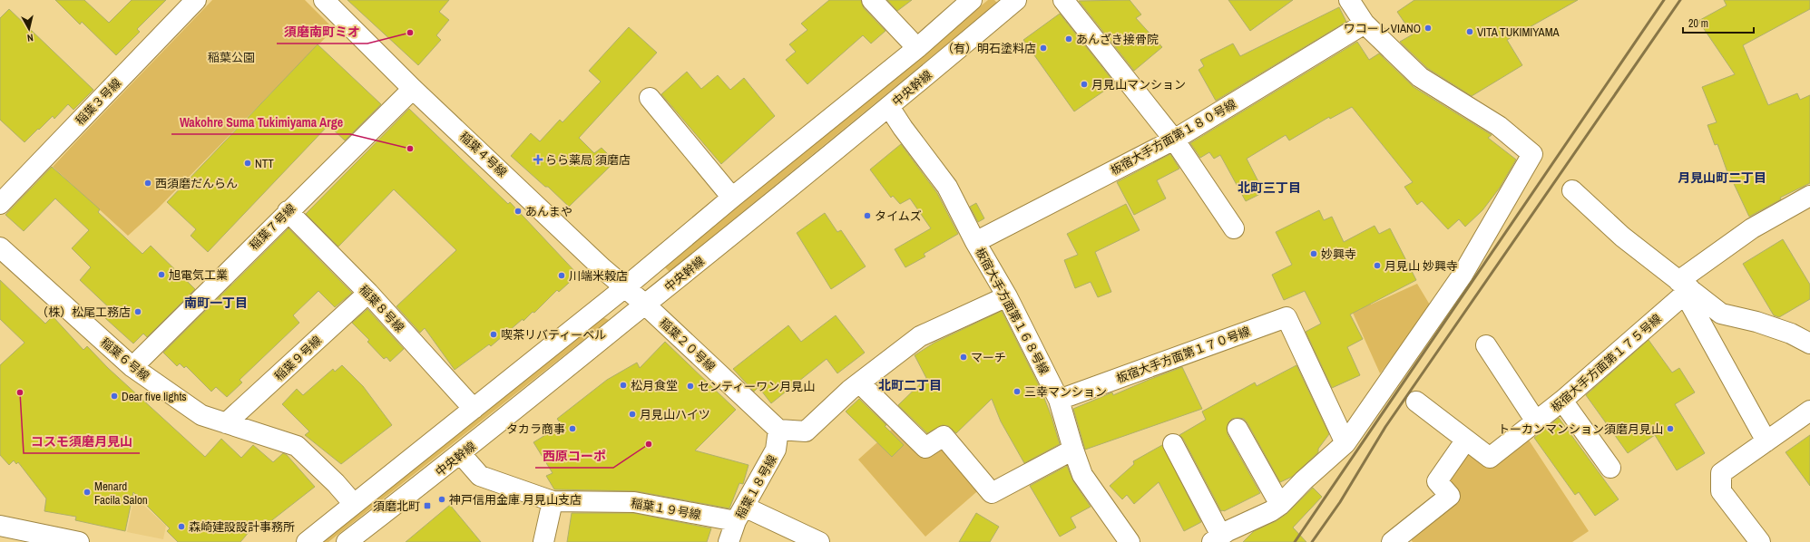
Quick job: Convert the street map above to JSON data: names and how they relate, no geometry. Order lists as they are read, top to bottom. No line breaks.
{"streets":{"street":["中央幹線","稲葉３号線","板宿大手方面第１８０号線","稲葉４号線","稲葉７号線","稲葉８号線","板宿大手方面第１６８号線","稲葉２０号線","板宿大手方面第１７０号線","稲葉９号線","稲葉６号線","板宿大手方面第１７５号線","稲葉１８号線","稲葉１９号線"]},"crossings":[["中央幹線","稲葉４号線"],["中央幹線","板宿大手方面第１６８号線"],["中央幹線","稲葉２０号線"],["中央幹線","稲葉１９号線"],["板宿大手方面第１８０号線","板宿大手方面第１６８号線"],["稲葉４号線","稲葉７号線"],["稲葉４号線","稲葉２０号線"],["稲葉７号線","稲葉８号線"],["稲葉７号線","稲葉６号線"],["稲葉８号線","稲葉９号線"],["板宿大手方面第１６８号線","板宿大手方面第１７０号線"],["稲葉２０号線","稲葉１８号線"],["稲葉９号線","稲葉６号線"],["稲葉１８号線","稲葉１９号線"]],"districts":["月見山町二丁目","北町三丁目","南町一丁目","北町二丁目"],"parks":["稲葉公園"],"places":{"other":["ワコーレVIANO","VITA TUKIMIYAMA","須磨南町ミオ","あんざき接骨院","（有）明石塗料店","月見山マンション","Wakohre Suma Tukimiyama Arge","NTT","西須磨だんらん","あんまや","タイムズ","妙興寺","月見山 妙興寺","旭電気工業","川端米穀店","（株）松尾工務店","喫茶リバティーベル","マーチ","松月食堂","センティーワン月見山","三幸マンション","コスモ須磨月見山","Dear five lights","月見山ハイツ","タカラ商事","トーカンマンション須磨月見山","西原コーポ","Menard Facila Salon","神戸信用金庫 月見山支店","森崎建設設計事務所"],"health":["らら薬局 須磨店"],"transit":["須磨北町"]},"scale_bar":"20 m","north":"bottom"}
